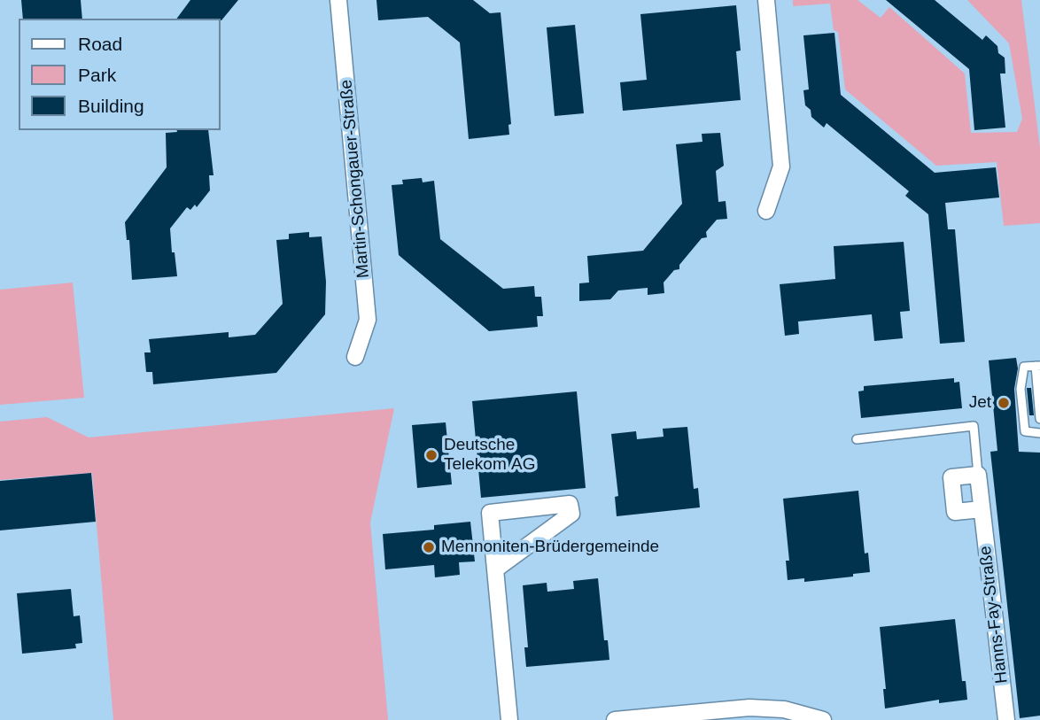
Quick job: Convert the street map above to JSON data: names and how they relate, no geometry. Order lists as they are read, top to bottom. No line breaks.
{"streets":{"street":["Martin-Schongauer-Straße","Hanns-Fay-Straße"]},"places":["Jet","Deutsche Telekom AG","Mennoniten-Brüdergemeinde"],"legend":["Road","Park","Building"]}
